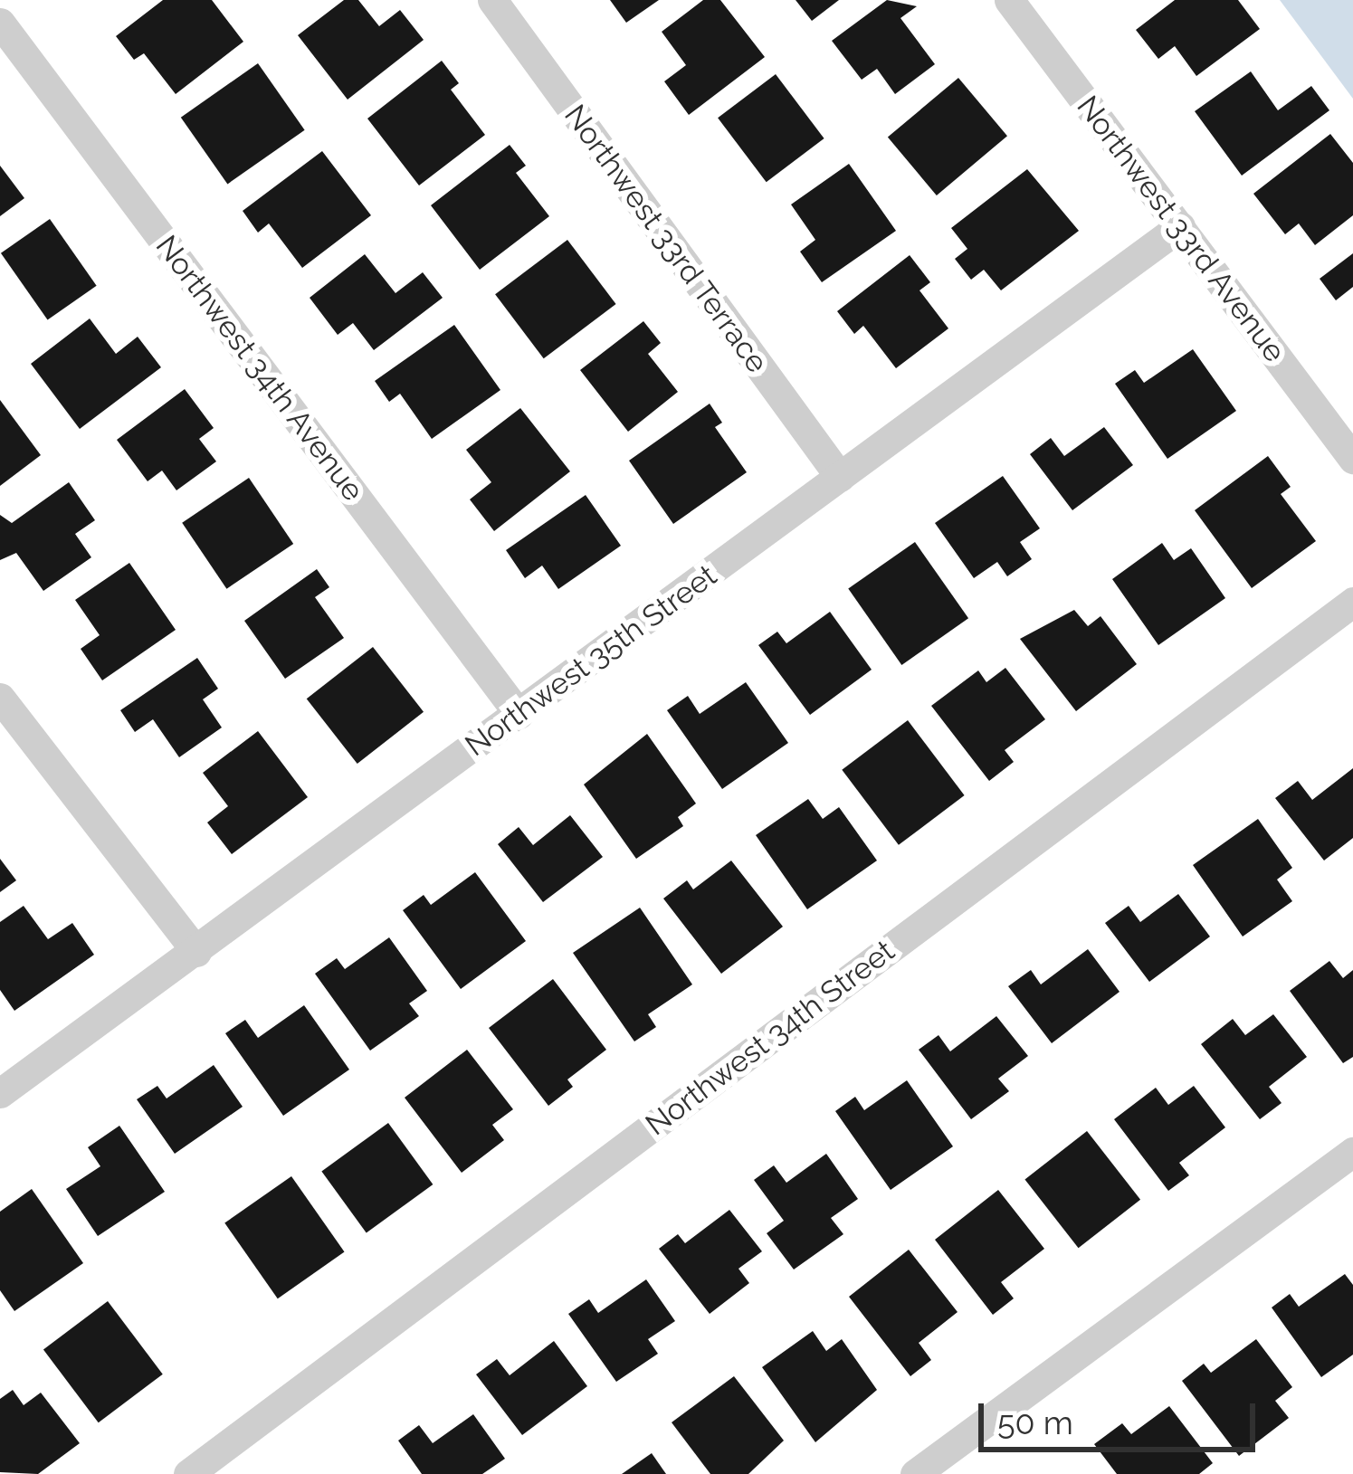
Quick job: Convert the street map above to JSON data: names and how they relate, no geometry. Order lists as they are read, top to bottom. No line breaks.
{"streets":{"street":["Northwest 33rd Avenue","Northwest 33rd Terrace","Northwest 34th Avenue","Northwest 35th Street","Northwest 34th Street"]},"crossings":[["Northwest 33rd Avenue","Northwest 35th Street"],["Northwest 33rd Terrace","Northwest 35th Street"],["Northwest 34th Avenue","Northwest 35th Street"]],"scale_bar":"50 m"}
